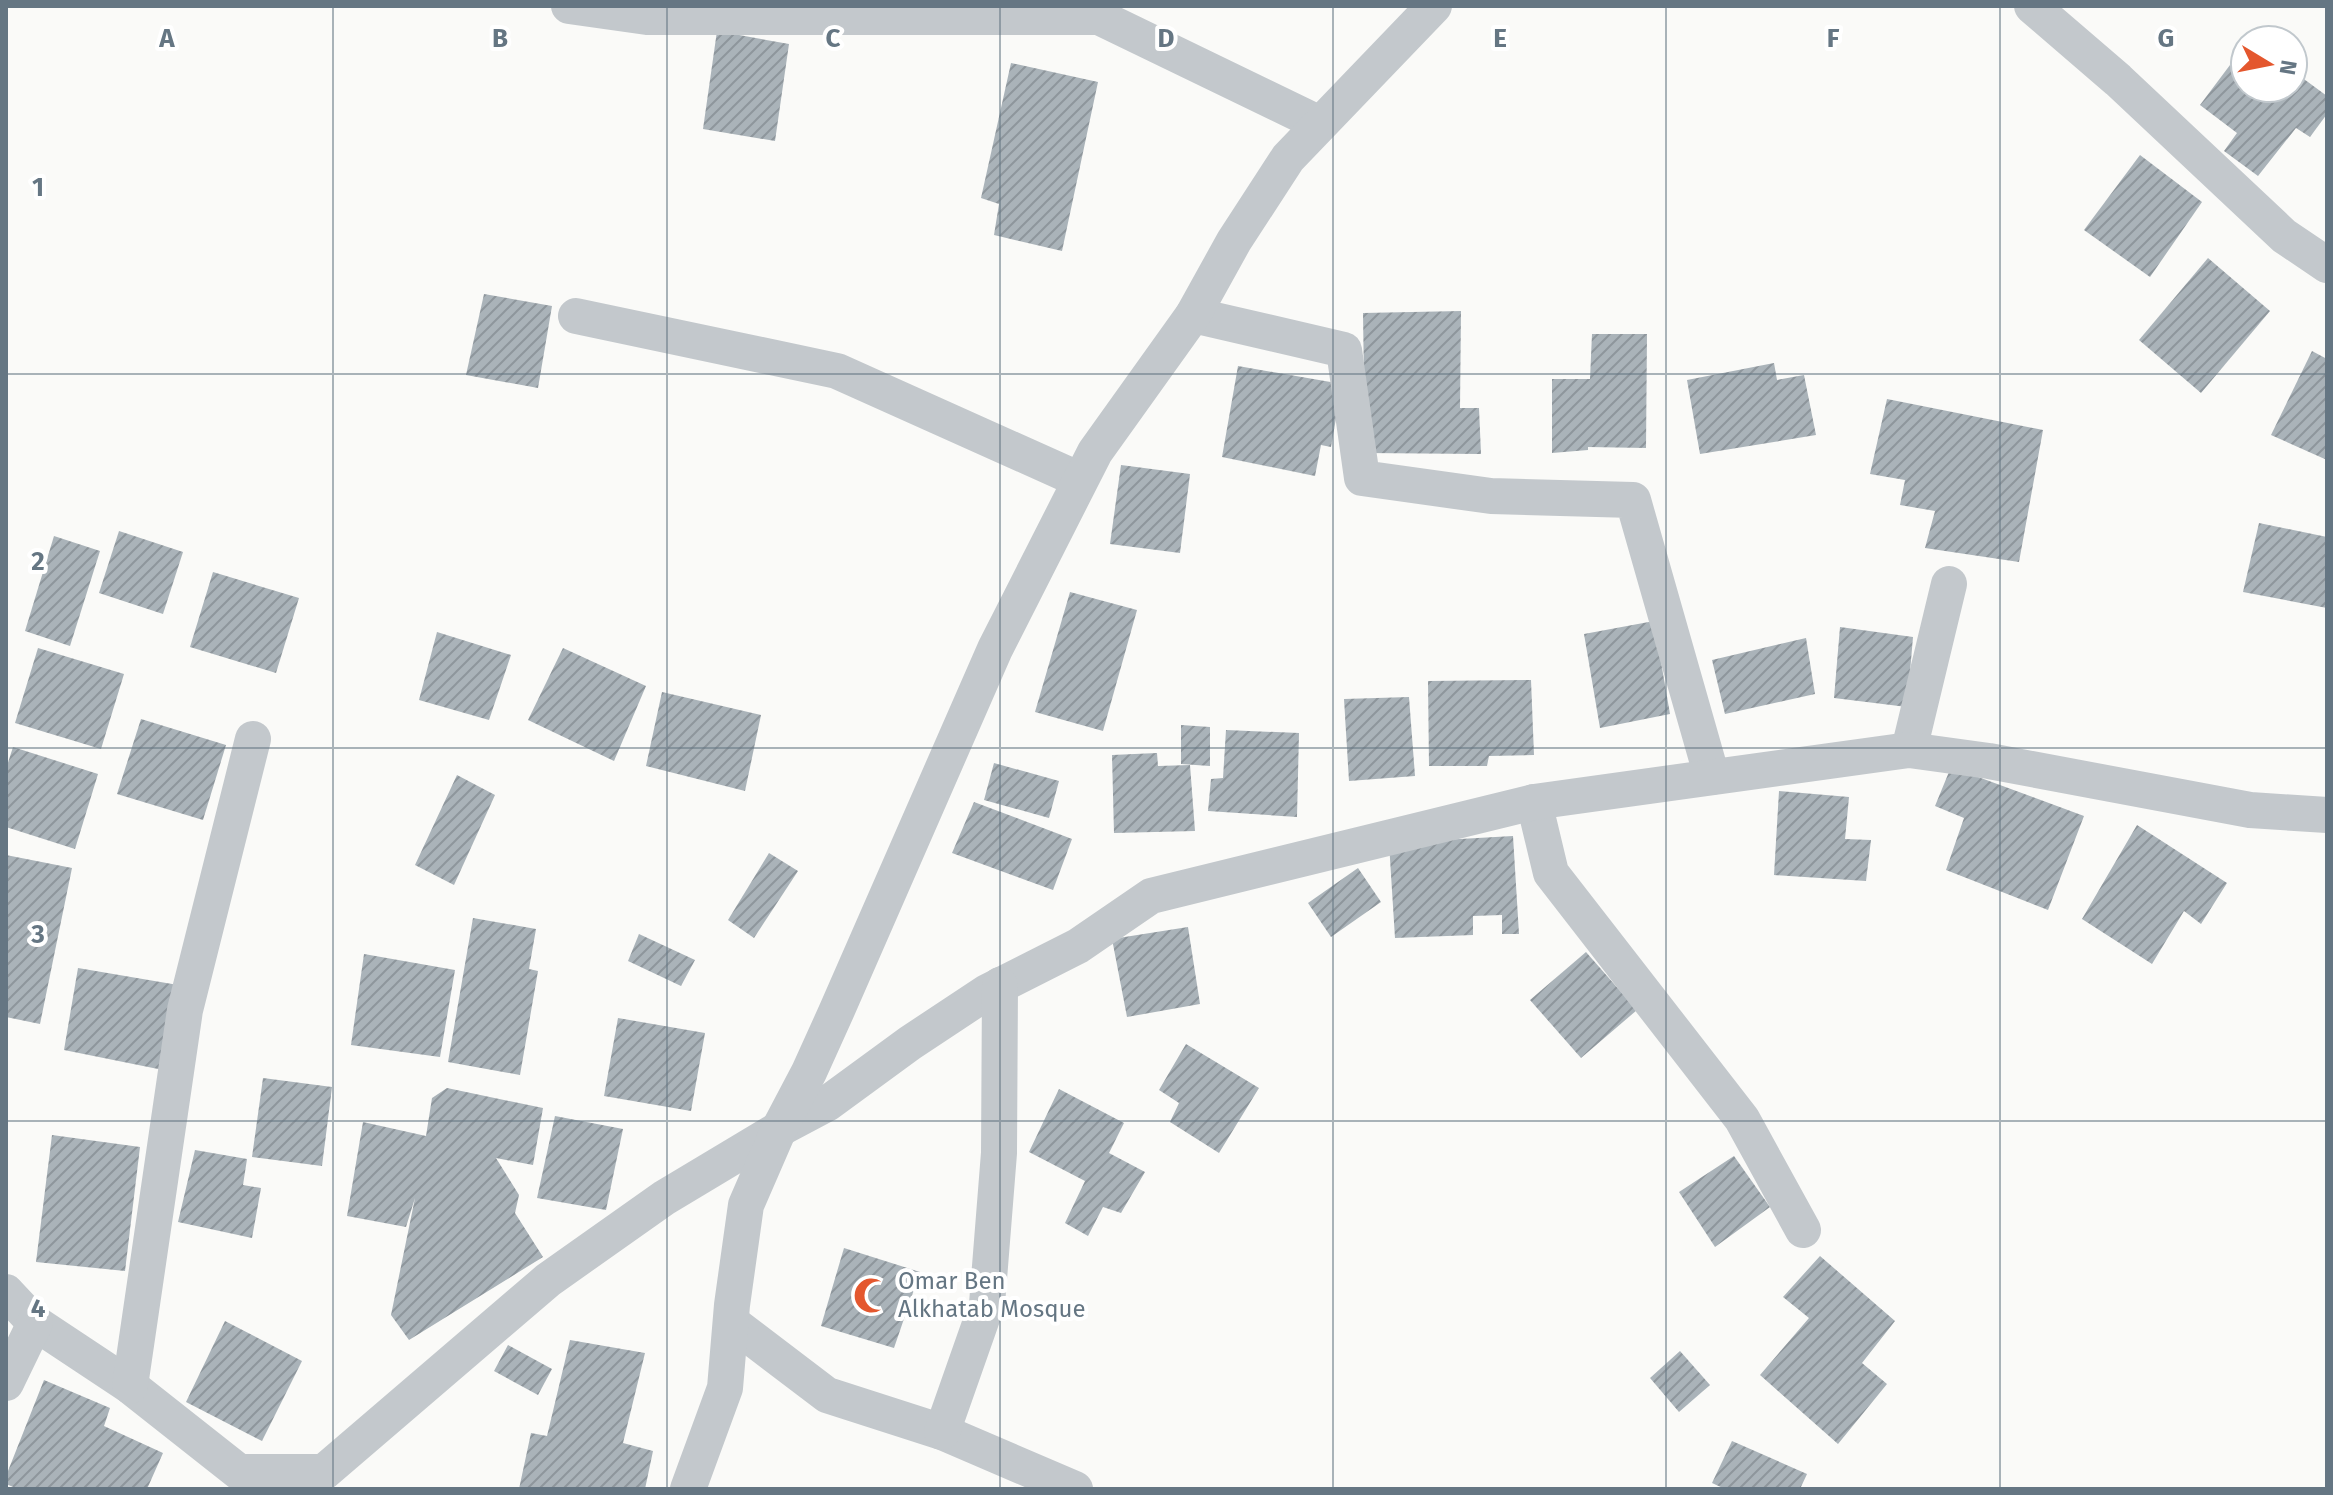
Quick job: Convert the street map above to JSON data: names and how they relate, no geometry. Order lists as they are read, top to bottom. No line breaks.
{"places":{"mosque":["Omar Ben Alkhatab Mosque"]},"north":"right","grid":{"columns":["A","B","C","D","E","F","G"],"rows":["1","2","3","4"]}}
